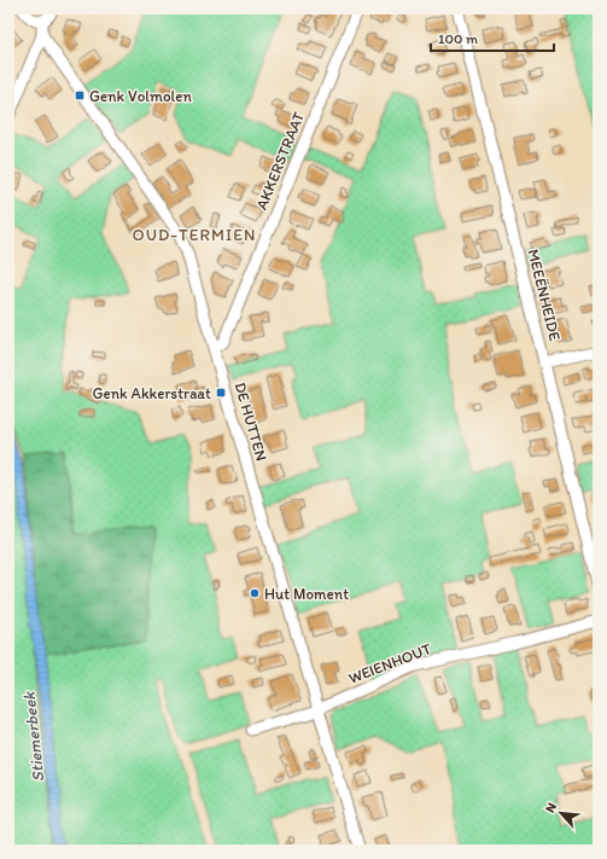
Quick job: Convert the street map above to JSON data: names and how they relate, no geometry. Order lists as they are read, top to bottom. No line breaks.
{"streets":{"street":["AKKERSTRAAT","MEEËNHEIDE","DE HUTTEN","WEIENHOUT"]},"crossings":[["AKKERSTRAAT","DE HUTTEN"],["DE HUTTEN","WEIENHOUT"]],"districts":["OUD-TERMIEN"],"water":["Stiemerbeek"],"places":{"transit":["Genk Volmolen","Genk Akkerstraat"],"other":["Hut Moment"]},"scale_bar":"100 m","north":"top left"}
